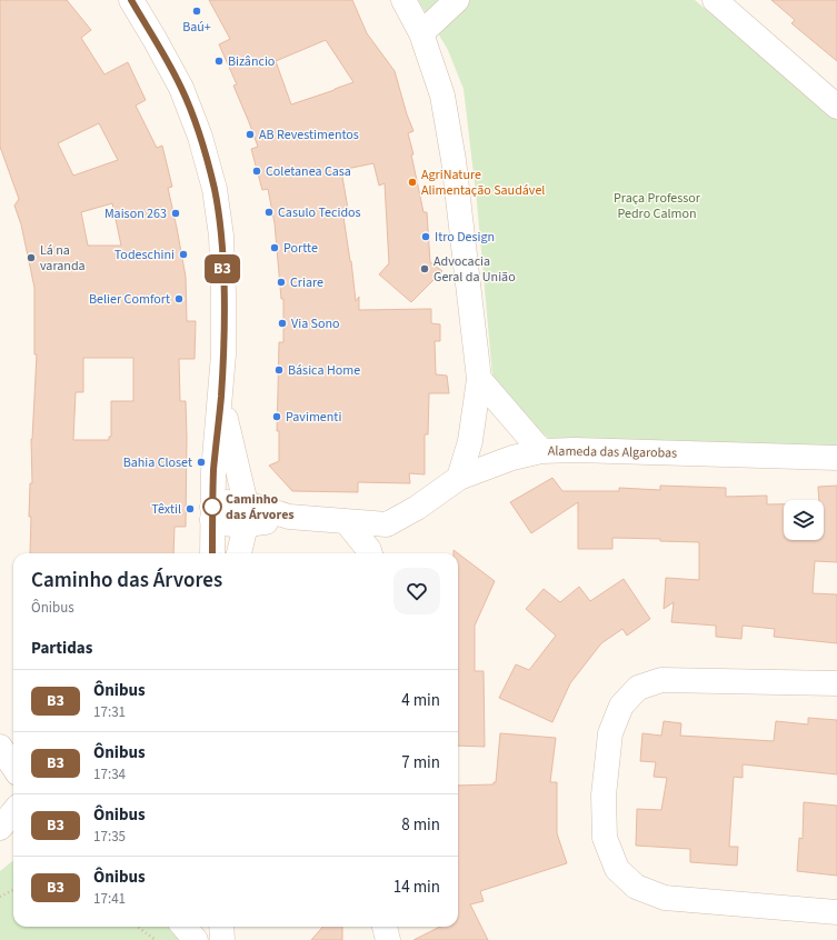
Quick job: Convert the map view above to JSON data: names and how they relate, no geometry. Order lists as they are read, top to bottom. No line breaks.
{"streets":{"street":["Alameda das Algarobas"]},"parks":["Praça Professor Pedro Calmon"],"places":["Baú+","Bizâncio","AB Revestimentos","Coletanea Casa","AgriNature Alimentação Saudável","Casulo Tecidos","Maison 263","Itro Design","Portte","Todeschini","Lá na varanda","Advocacia Geral da União","Criare","Belier Comfort","Via Sono","Básica Home","Pavimenti","Bahia Closet","Caminho das Árvores","Têxtil"],"lines":["bus line B3"],"page":{"on_map":"B3","heading":[["Caminho das Árvores","Ônibus"],"Partidas"],"list":[{"mark":"B3","name":"Ônibus","note":"17:31","value":"4 min"},{"mark":"B3","name":"Ônibus","note":"17:34","value":"7 min"},{"mark":"B3","name":"Ônibus","note":"17:35","value":"8 min"},{"mark":"B3","name":"Ônibus","note":"17:41","value":"14 min"}]}}
